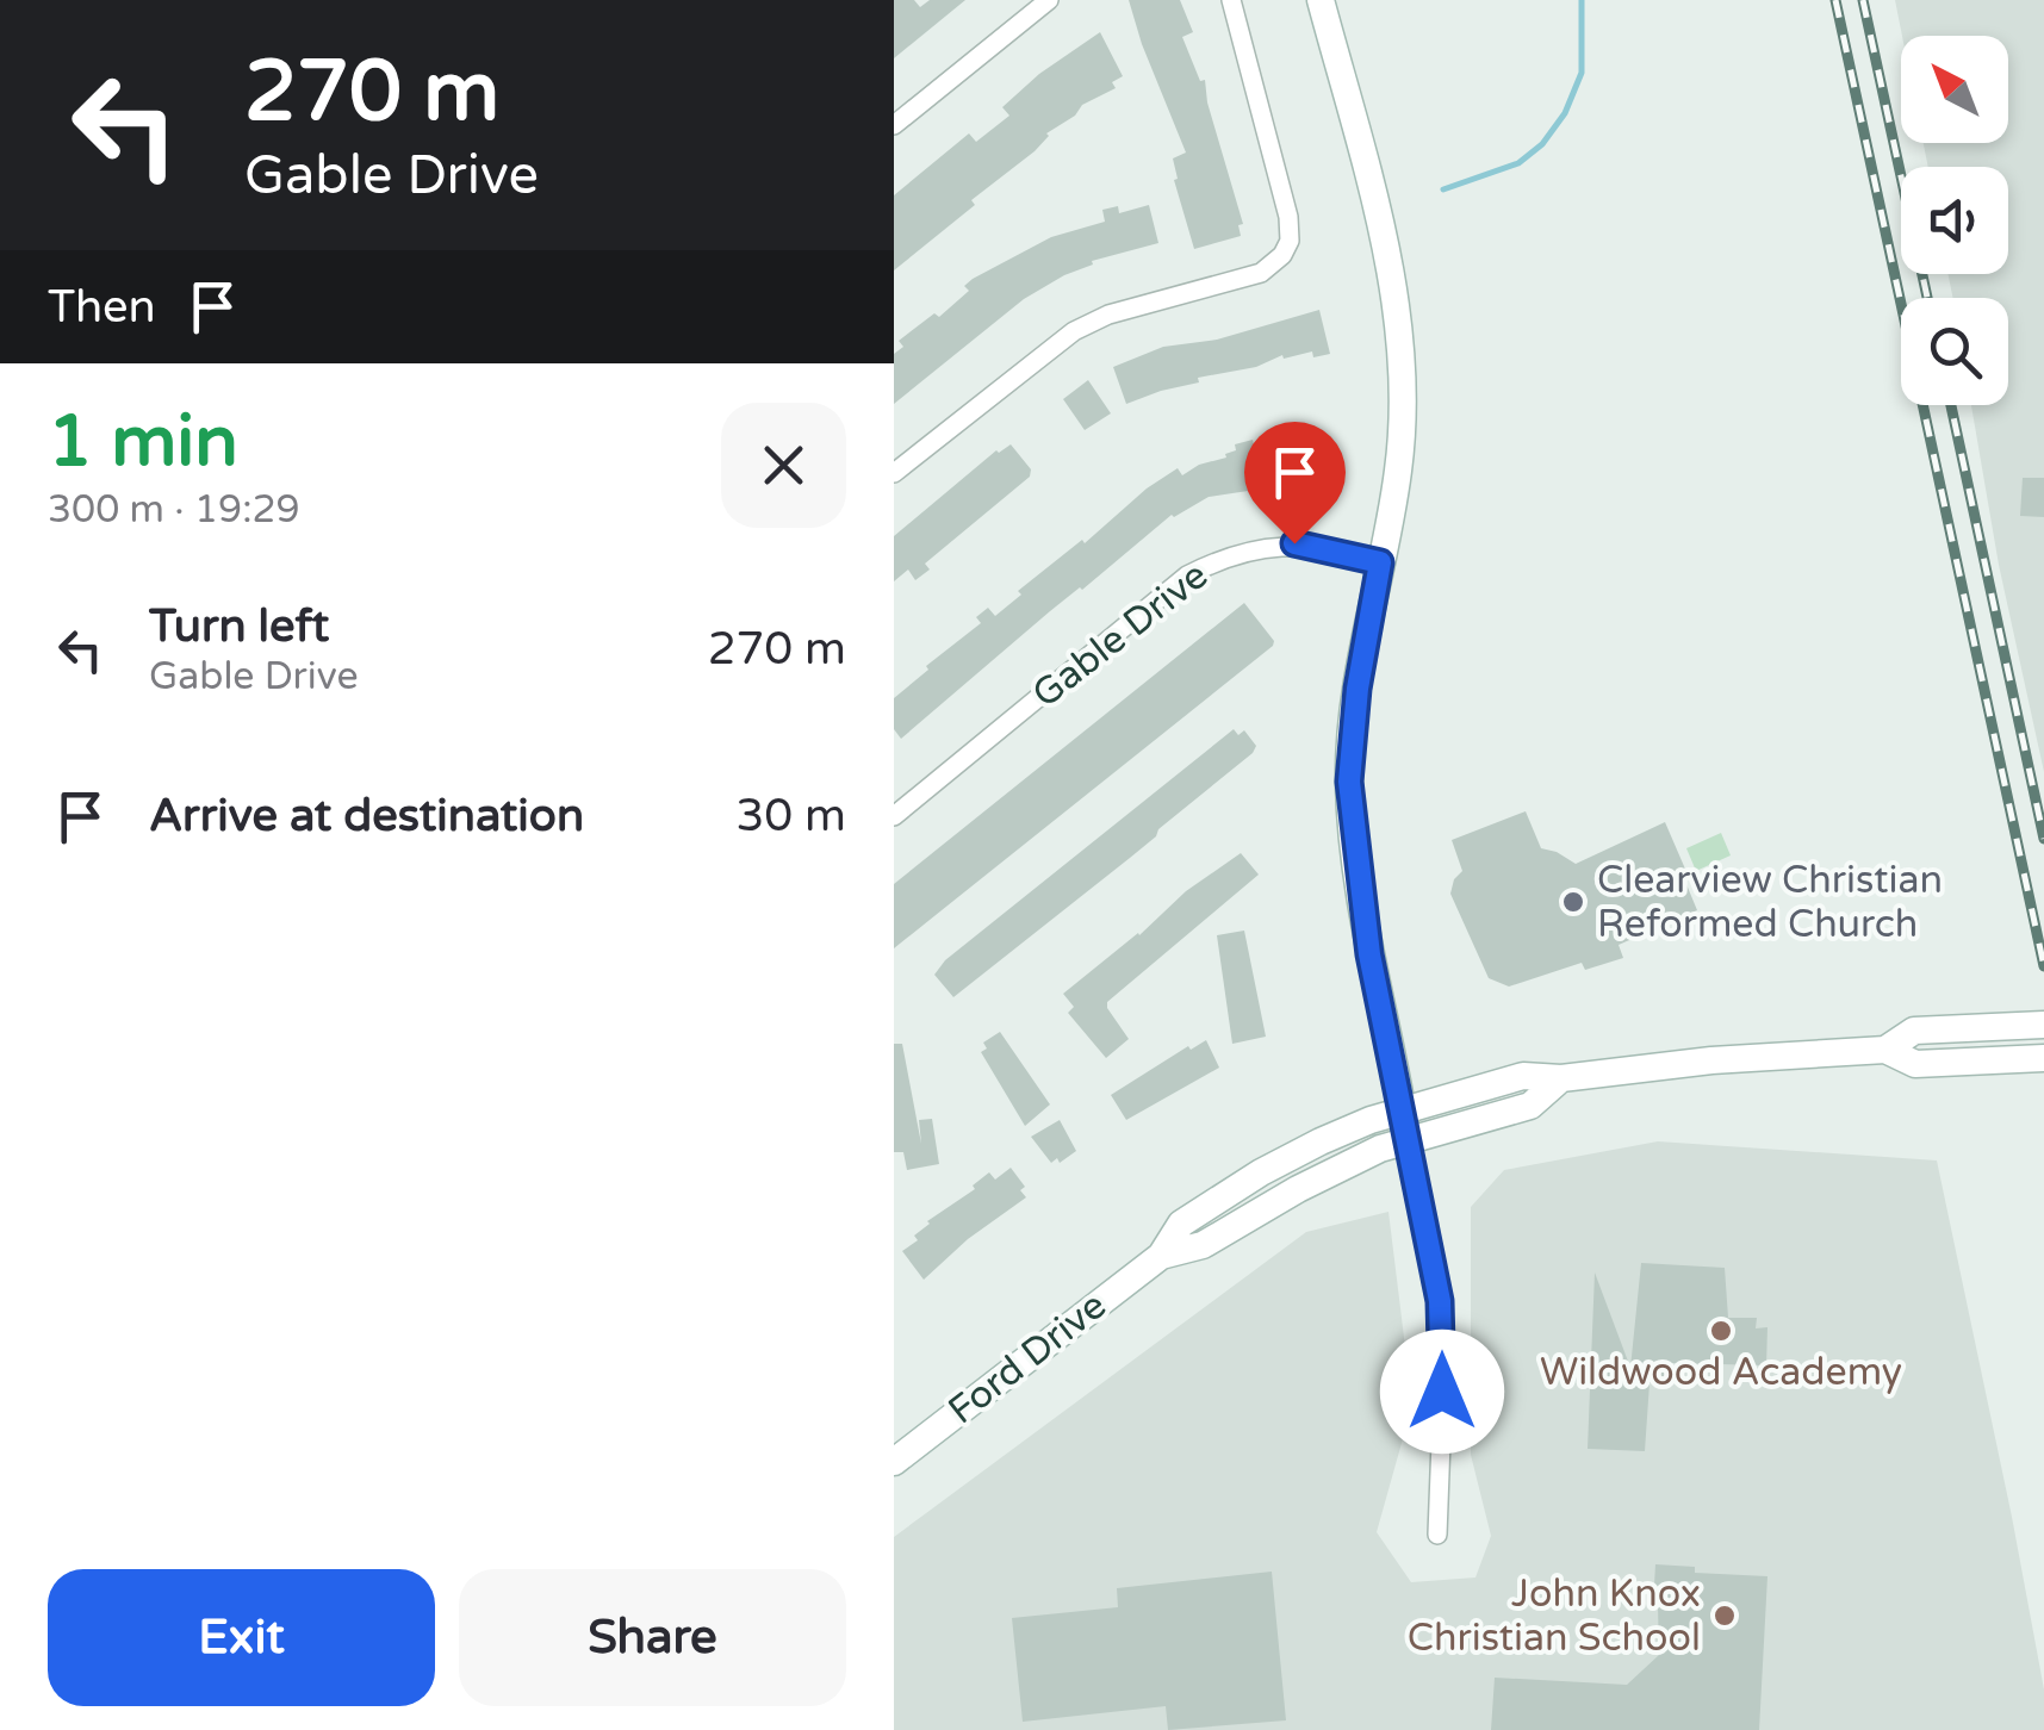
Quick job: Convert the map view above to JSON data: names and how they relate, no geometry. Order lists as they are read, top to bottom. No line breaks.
{"streets":{"main road":["Ford Drive"],"street":["Gable Drive"]},"places":["Clearview Christian Reformed Church","Wildwood Academy","John Knox Christian School"],"north":"top left","page":{"turn":["270 m","Gable Drive"],"then":"Then","heading":["1 min","300 m · 19:29"],"list":[{"name":"Turn left","note":"Gable Drive","value":"270 m"},{"name":"Arrive at destination","value":"30 m"}],"buttons":["Exit","Share"]}}
